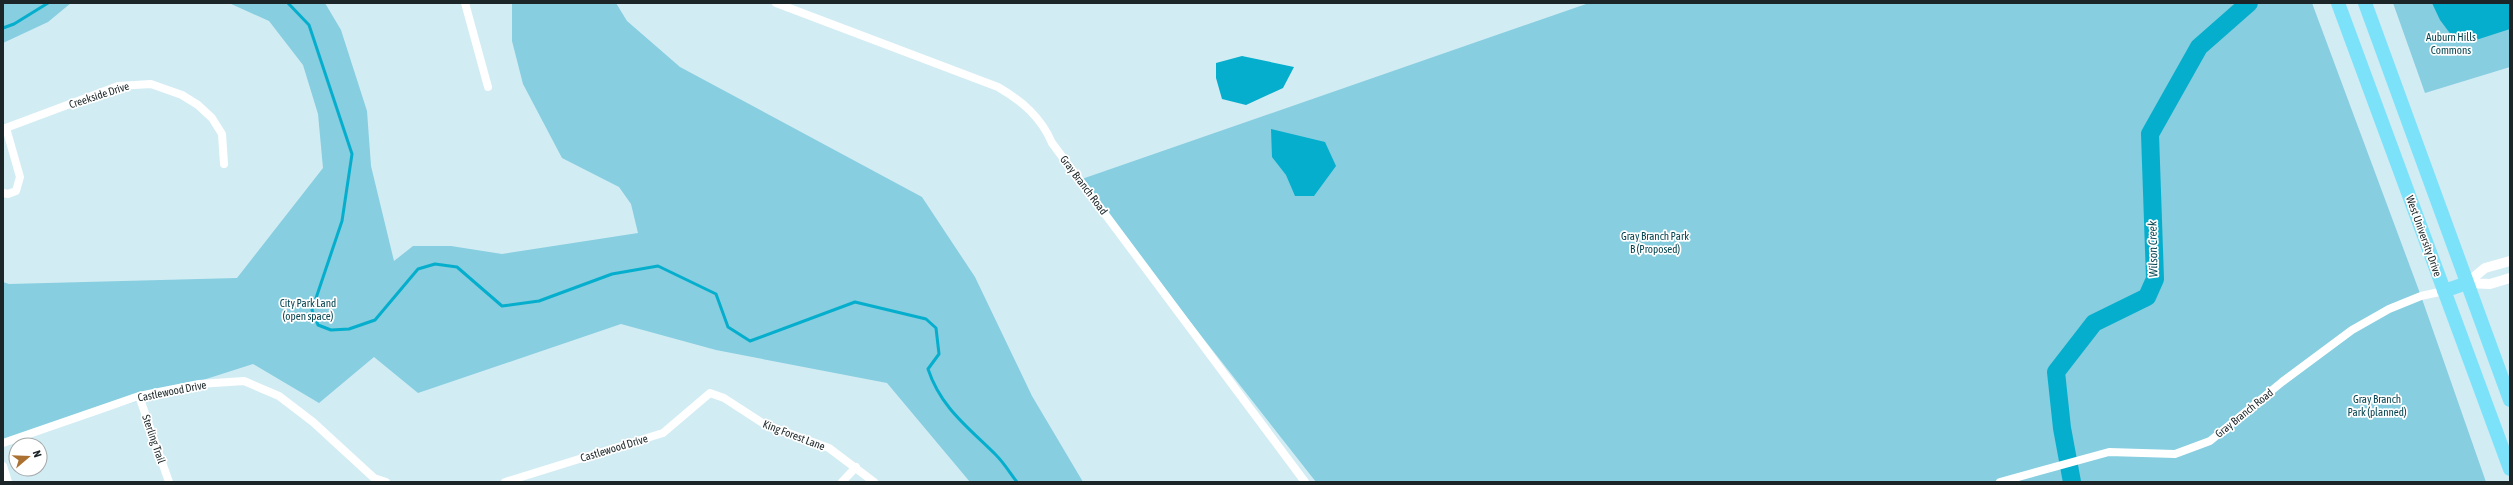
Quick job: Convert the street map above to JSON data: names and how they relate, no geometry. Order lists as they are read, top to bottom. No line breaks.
{"streets":{"highway":["West University Drive"],"street":["Creekside Drive","Gray Branch Road","Castlewood Drive","King Forest Lane","Sterling Trail"]},"crossings":[["Gray Branch Road","West University Drive"],["Castlewood Drive","King Forest Lane"],["Castlewood Drive","Sterling Trail"]],"water":["Wilson Creek"],"parks":["Auburn Hills Commons","Gray Branch Park B (Proposed)","City Park Land (open space)","Gray Branch Park (planned)"],"north":"right"}
